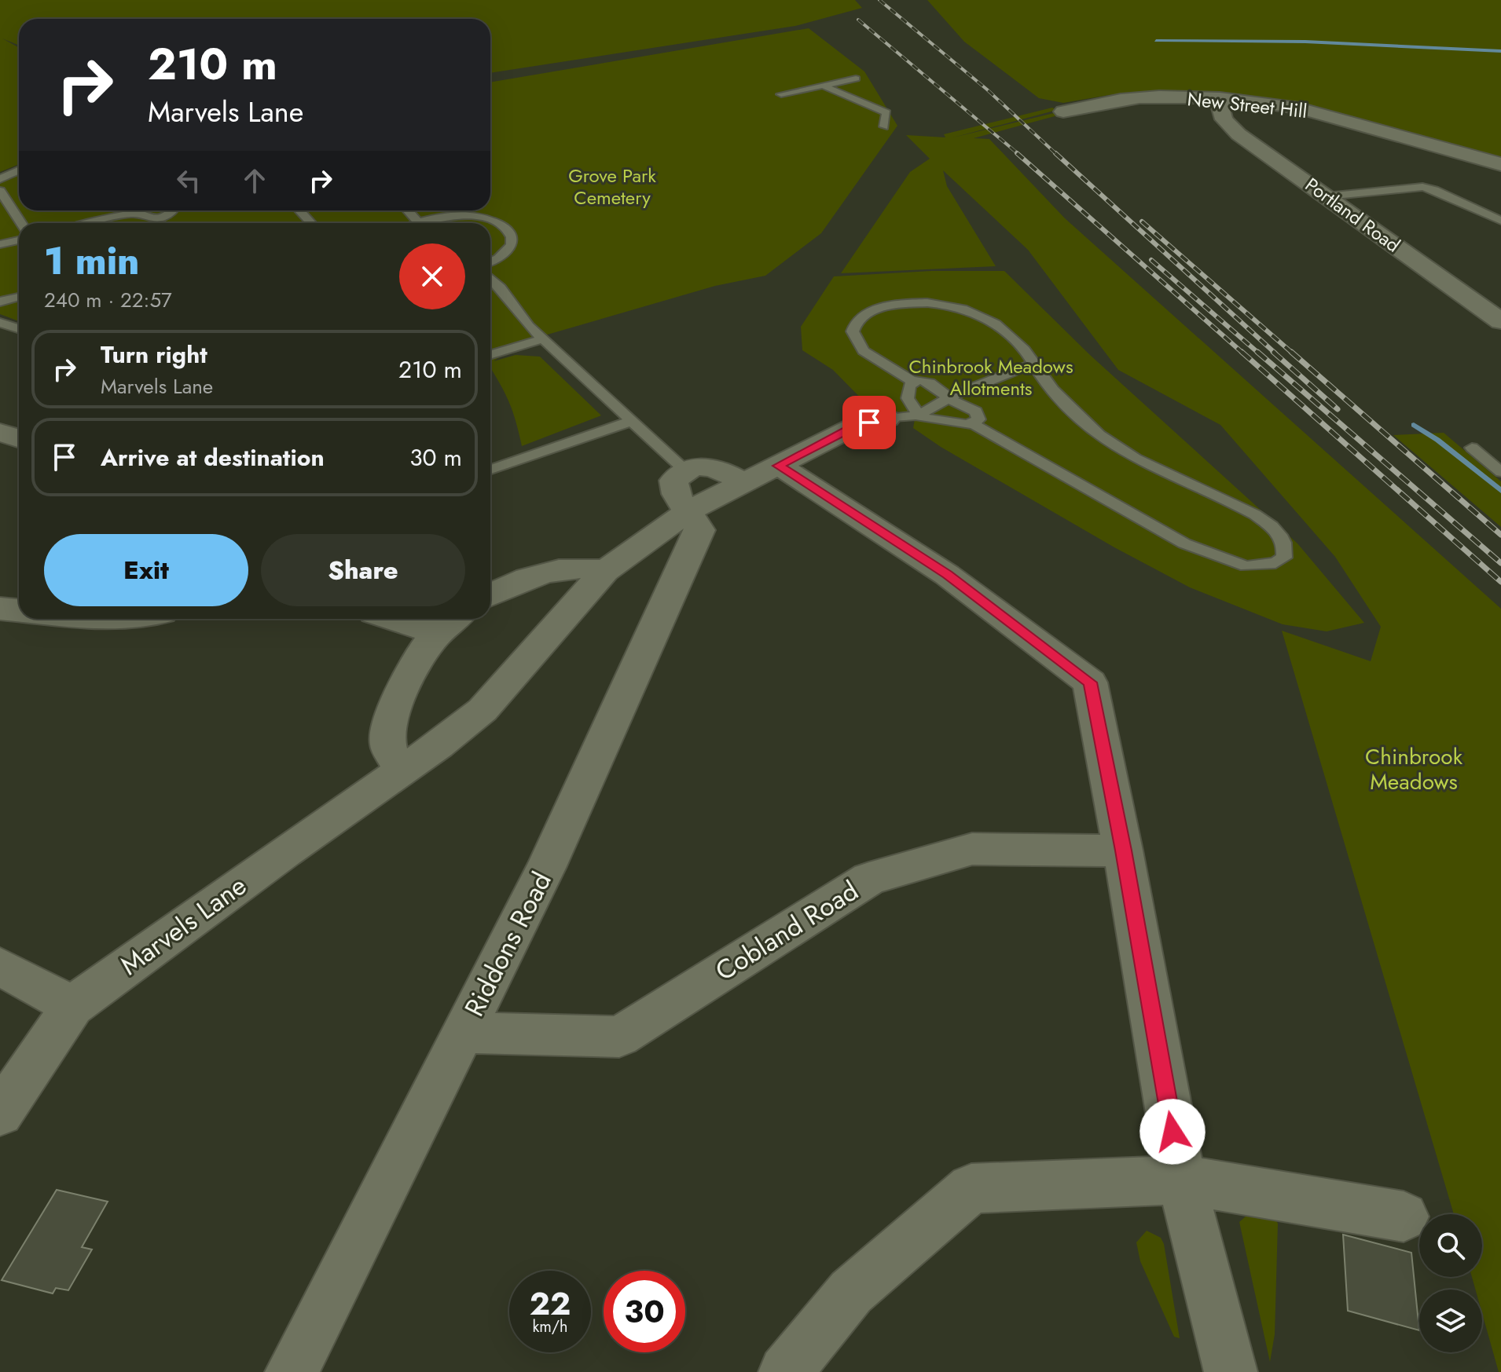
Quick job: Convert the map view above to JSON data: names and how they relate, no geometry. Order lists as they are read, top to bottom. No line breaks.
{"streets":{"street":["New Street Hill","Portland Road","Marvels Lane","Cobland Road","Riddons Road"]},"crossings":[["New Street Hill","Portland Road"],["Marvels Lane","Riddons Road"],["Cobland Road","Riddons Road"]],"parks":["Grove Park Cemetery","Chinbrook Meadows Allotments","Chinbrook Meadows"],"page":{"turn":["210 m","Marvels Lane"],"heading":["1 min","240 m · 22:57"],"list":[{"name":"Turn right","note":"Marvels Lane","value":"210 m"},{"name":"Arrive at destination","value":"30 m"}],"buttons":["Exit","Share"],"speed":"22 km/h","limit":"30"}}
